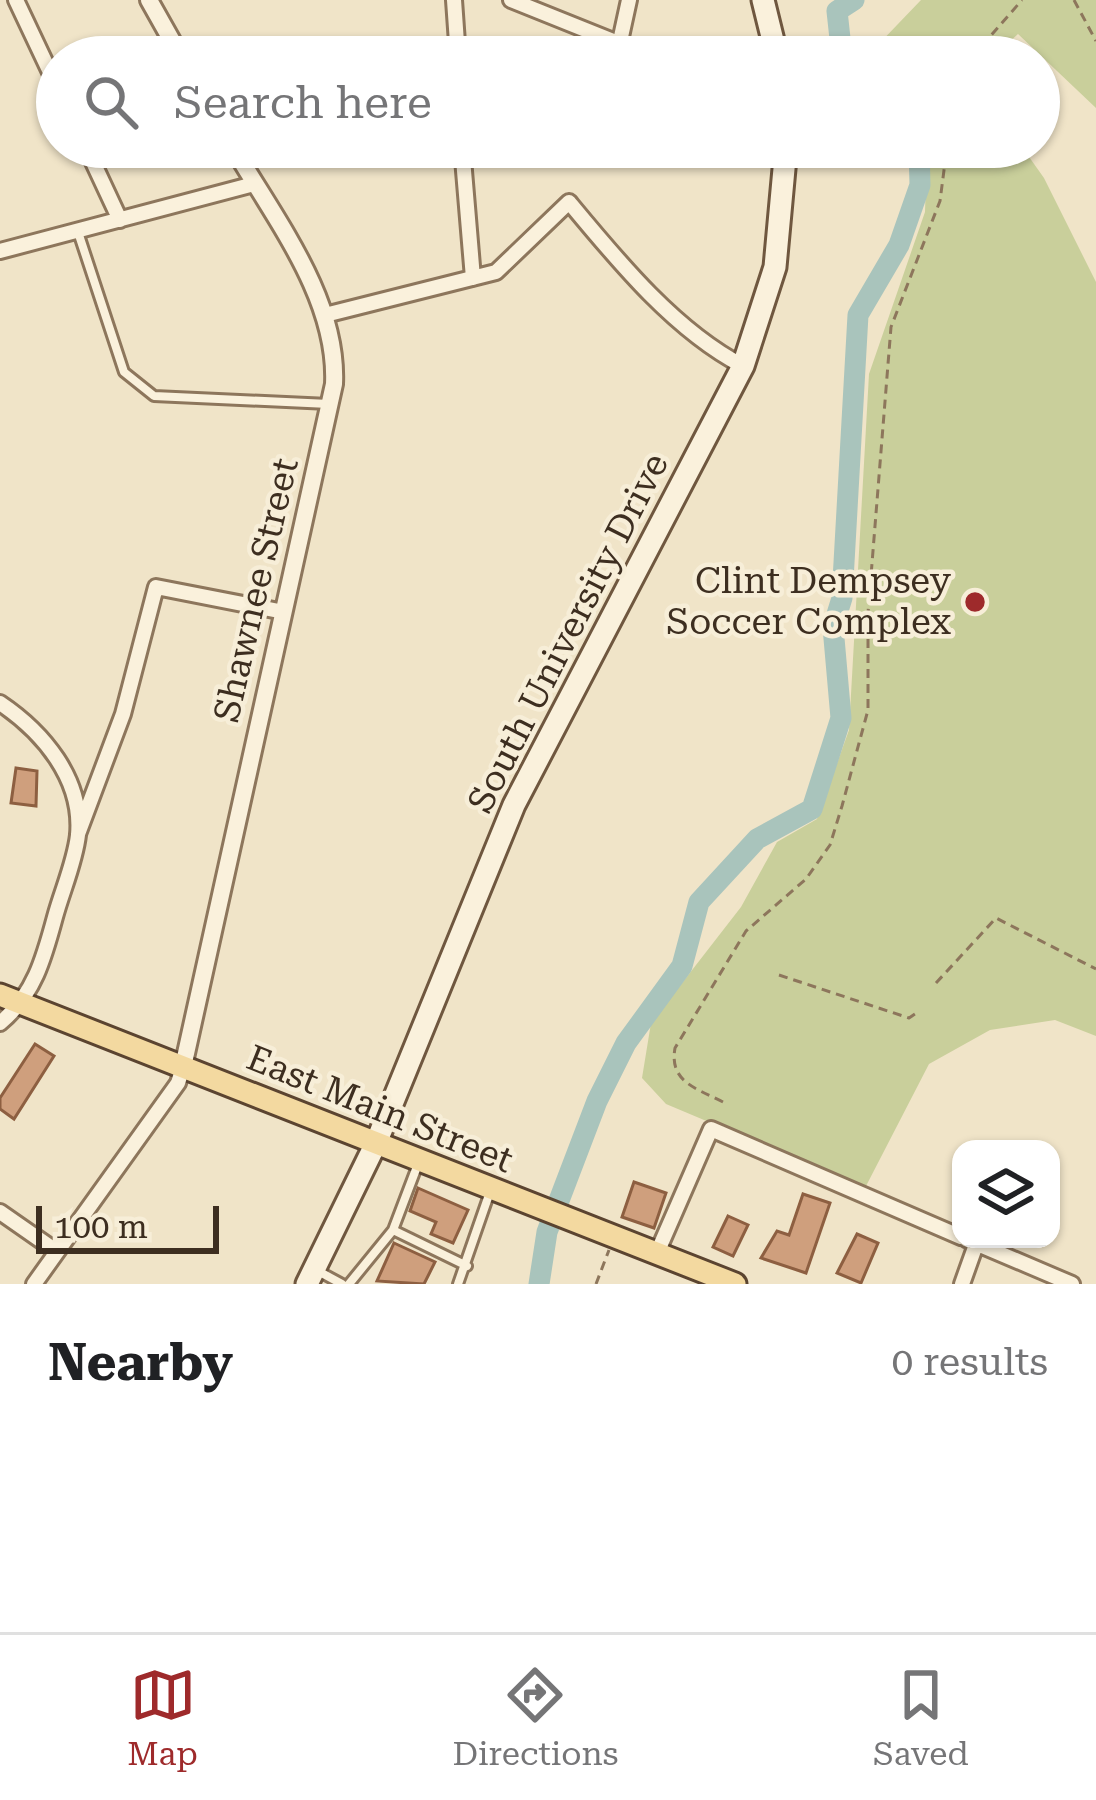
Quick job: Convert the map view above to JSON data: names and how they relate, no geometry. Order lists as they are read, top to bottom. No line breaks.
{"streets":{"main road":["South University Drive","East Main Street"],"street":["Shawnee Street"]},"crossings":[["Shawnee Street","East Main Street"],["South University Drive","East Main Street"]],"places":["Clint Dempsey Soccer Complex"],"scale_bar":"100 m","page":{"search":"Search here","scale":"100 m","heading":["Nearby","0 results"],"nav":["Map","Directions","Saved"]}}
